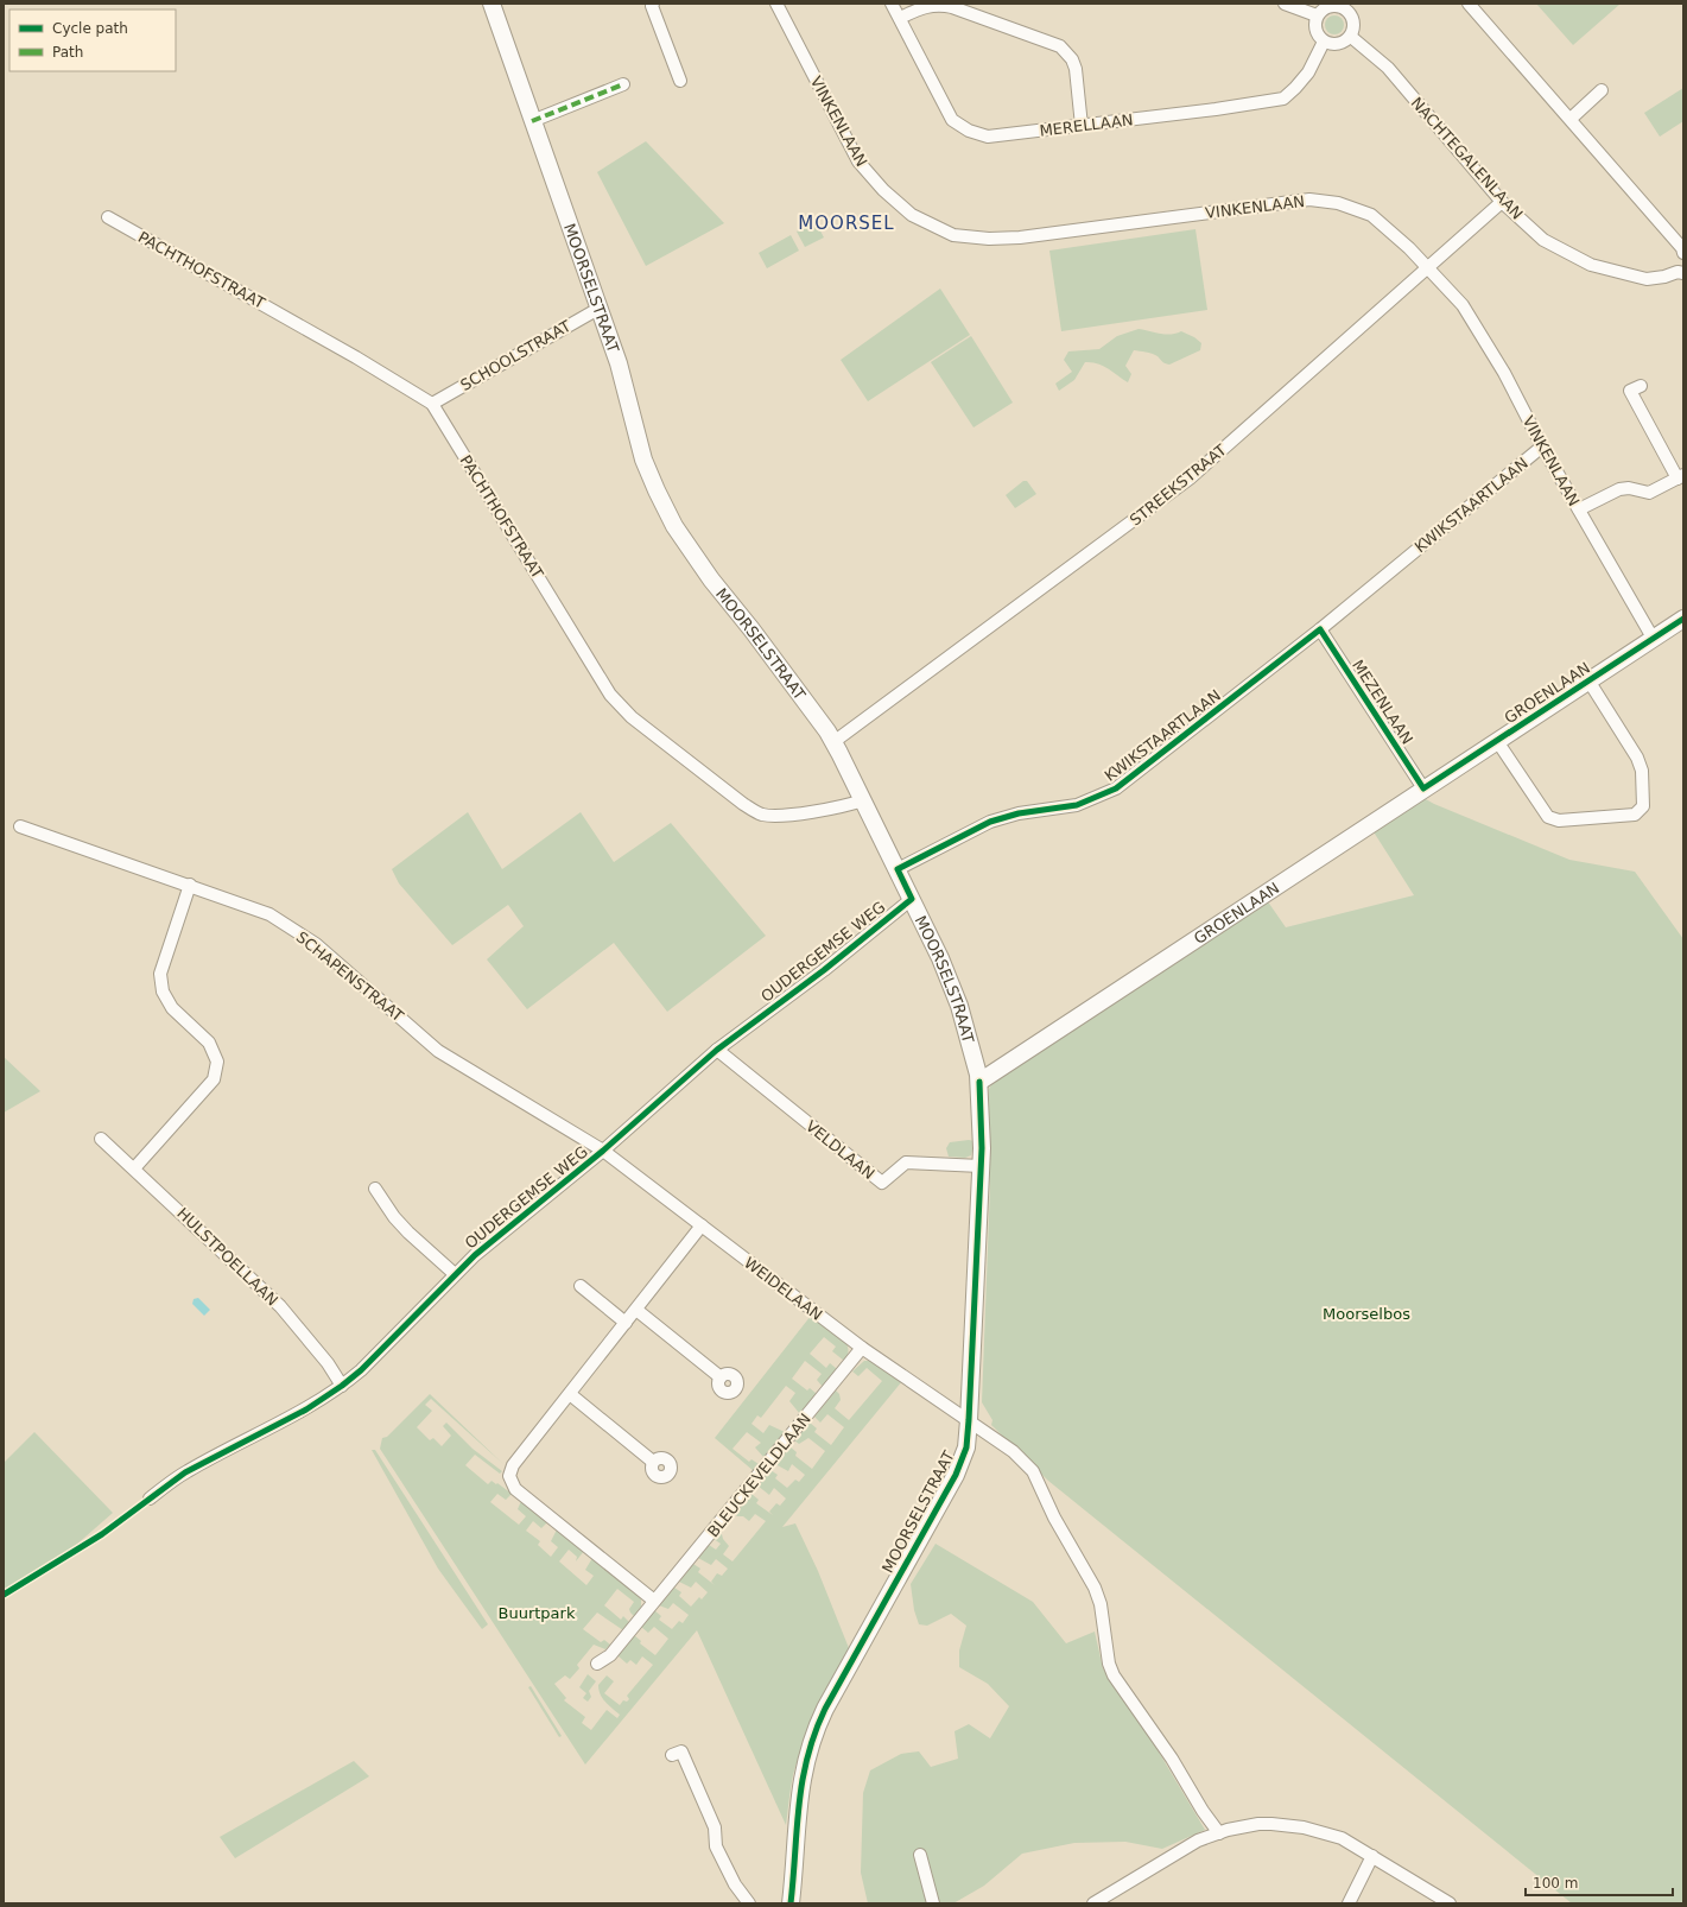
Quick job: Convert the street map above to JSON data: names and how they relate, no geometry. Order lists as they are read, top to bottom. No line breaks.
{"streets":{"street":["VINKENLAAN","MERELLAAN","NACHTEGALENLAAN","PACHTHOFSTRAAT","MOORSELSTRAAT","SCHOOLSTRAAT","STREEKSTRAAT","KWIKSTAARTLAAN","GROENLAAN","MEZENLAAN","OUDERGEMSE WEG","SCHAPENSTRAAT","VELDLAAN","HULSTPOELLAAN","WEIDELAAN","BLEUCKEVELDLAAN"]},"crossings":[["VINKENLAAN","STREEKSTRAAT"],["VINKENLAAN","KWIKSTAARTLAAN"],["VINKENLAAN","GROENLAAN"],["MERELLAAN","NACHTEGALENLAAN"],["NACHTEGALENLAAN","STREEKSTRAAT"],["PACHTHOFSTRAAT","MOORSELSTRAAT"],["PACHTHOFSTRAAT","SCHOOLSTRAAT"],["MOORSELSTRAAT","SCHOOLSTRAAT"],["MOORSELSTRAAT","STREEKSTRAAT"],["MOORSELSTRAAT","KWIKSTAARTLAAN"],["MOORSELSTRAAT","GROENLAAN"],["MOORSELSTRAAT","OUDERGEMSE WEG"],["MOORSELSTRAAT","VELDLAAN"],["MOORSELSTRAAT","WEIDELAAN"],["KWIKSTAARTLAAN","MEZENLAAN"],["GROENLAAN","MEZENLAAN"],["OUDERGEMSE WEG","SCHAPENSTRAAT"],["OUDERGEMSE WEG","VELDLAAN"],["OUDERGEMSE WEG","HULSTPOELLAAN"],["OUDERGEMSE WEG","WEIDELAAN"],["SCHAPENSTRAAT","WEIDELAAN"],["WEIDELAAN","BLEUCKEVELDLAAN"]],"districts":["MOORSEL"],"parks":["Moorselbos","Buurtpark"],"legend":["Cycle path","Path"],"scale_bar":"100 m"}
